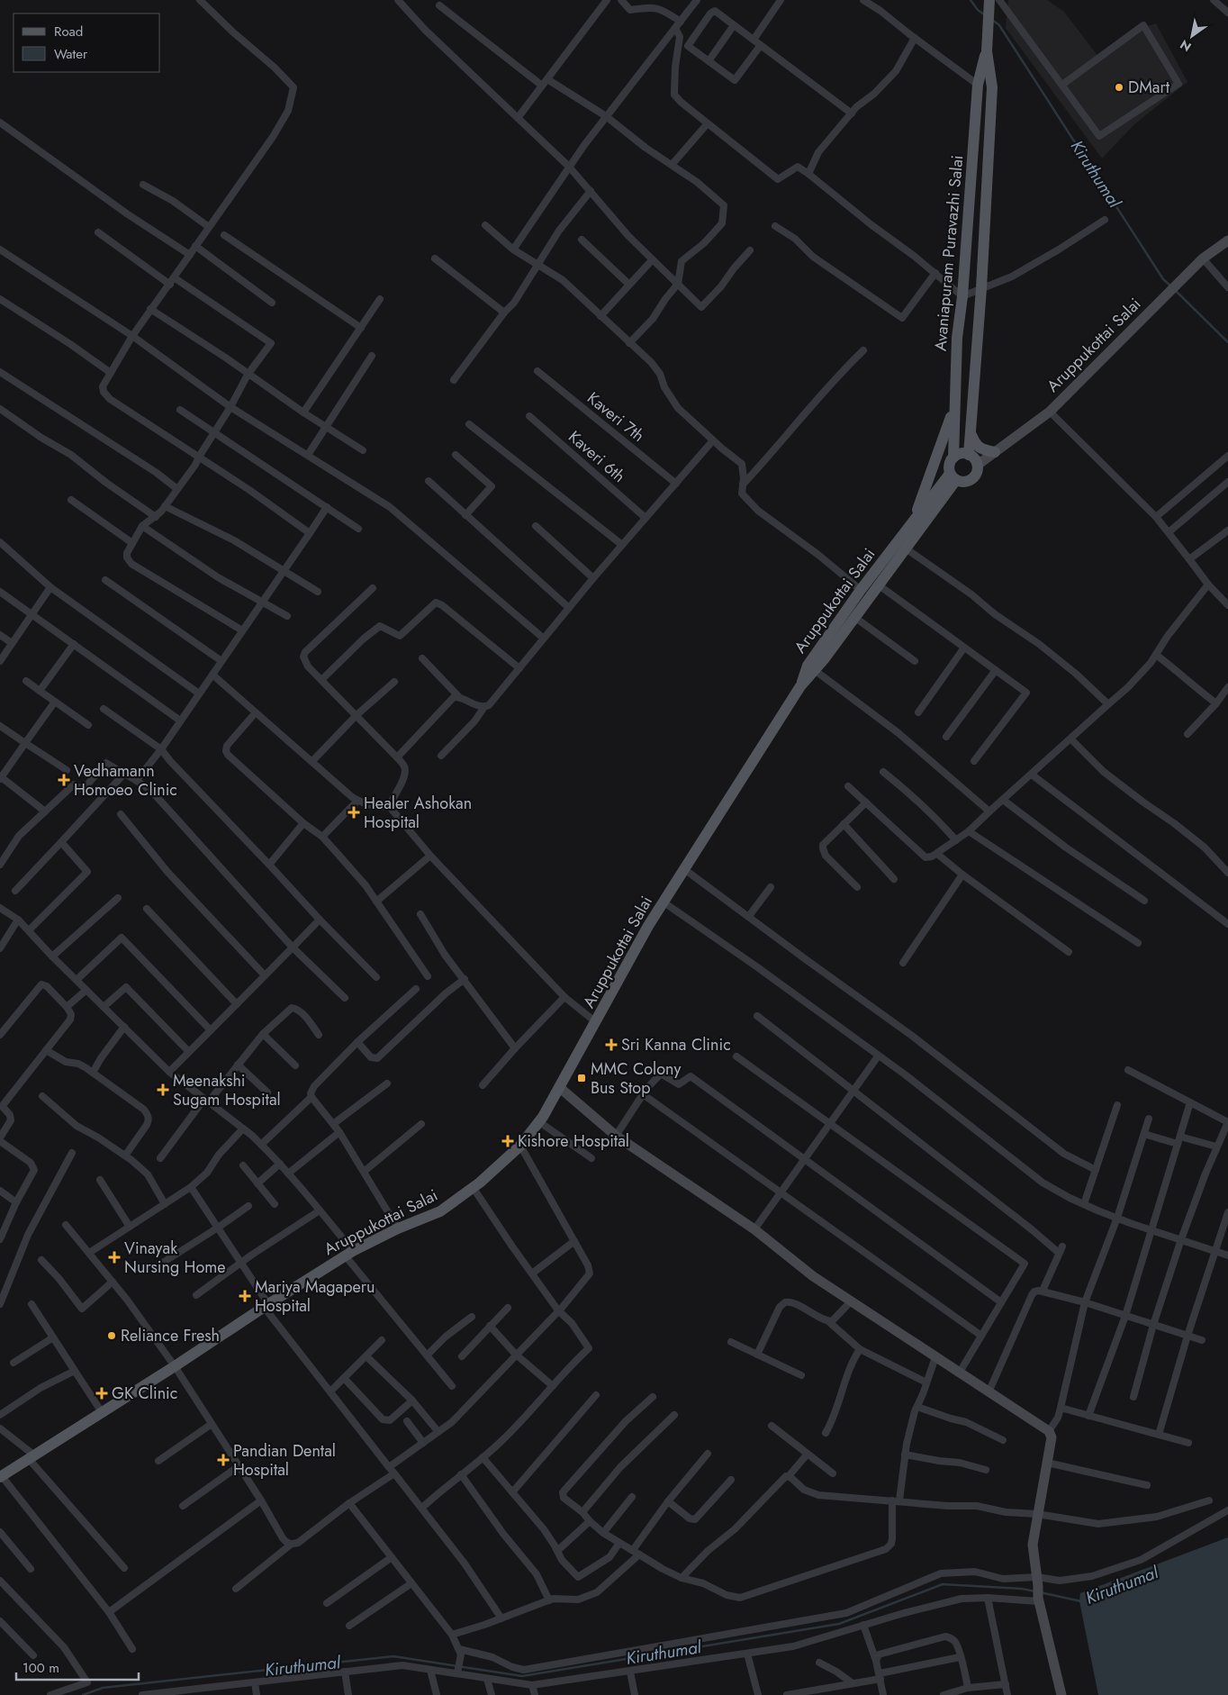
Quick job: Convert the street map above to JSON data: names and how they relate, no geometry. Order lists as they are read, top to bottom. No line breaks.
{"streets":{"main road":["Avaniapuram Puravazhi Salai","Aruppukottai Salai"],"street":["Kaveri 7th","Kaveri 6th"]},"crossings":[["Avaniapuram Puravazhi Salai","Aruppukottai Salai"]],"water":["Kiruthumal"],"places":{"other":["DMart","Reliance Fresh"],"health":["Vedhamann Homoeo Clinic","Healer Ashokan Hospital","Sri Kanna Clinic","Meenakshi Sugam Hospital","Kishore Hospital","Vinayak Nursing Home","Mariya Magaperu Hospital","GK Clinic","Pandian Dental Hospital"],"transit":["MMC Colony Bus Stop"]},"legend":["Road","Water"],"scale_bar":"100 m","north":"bottom left"}
